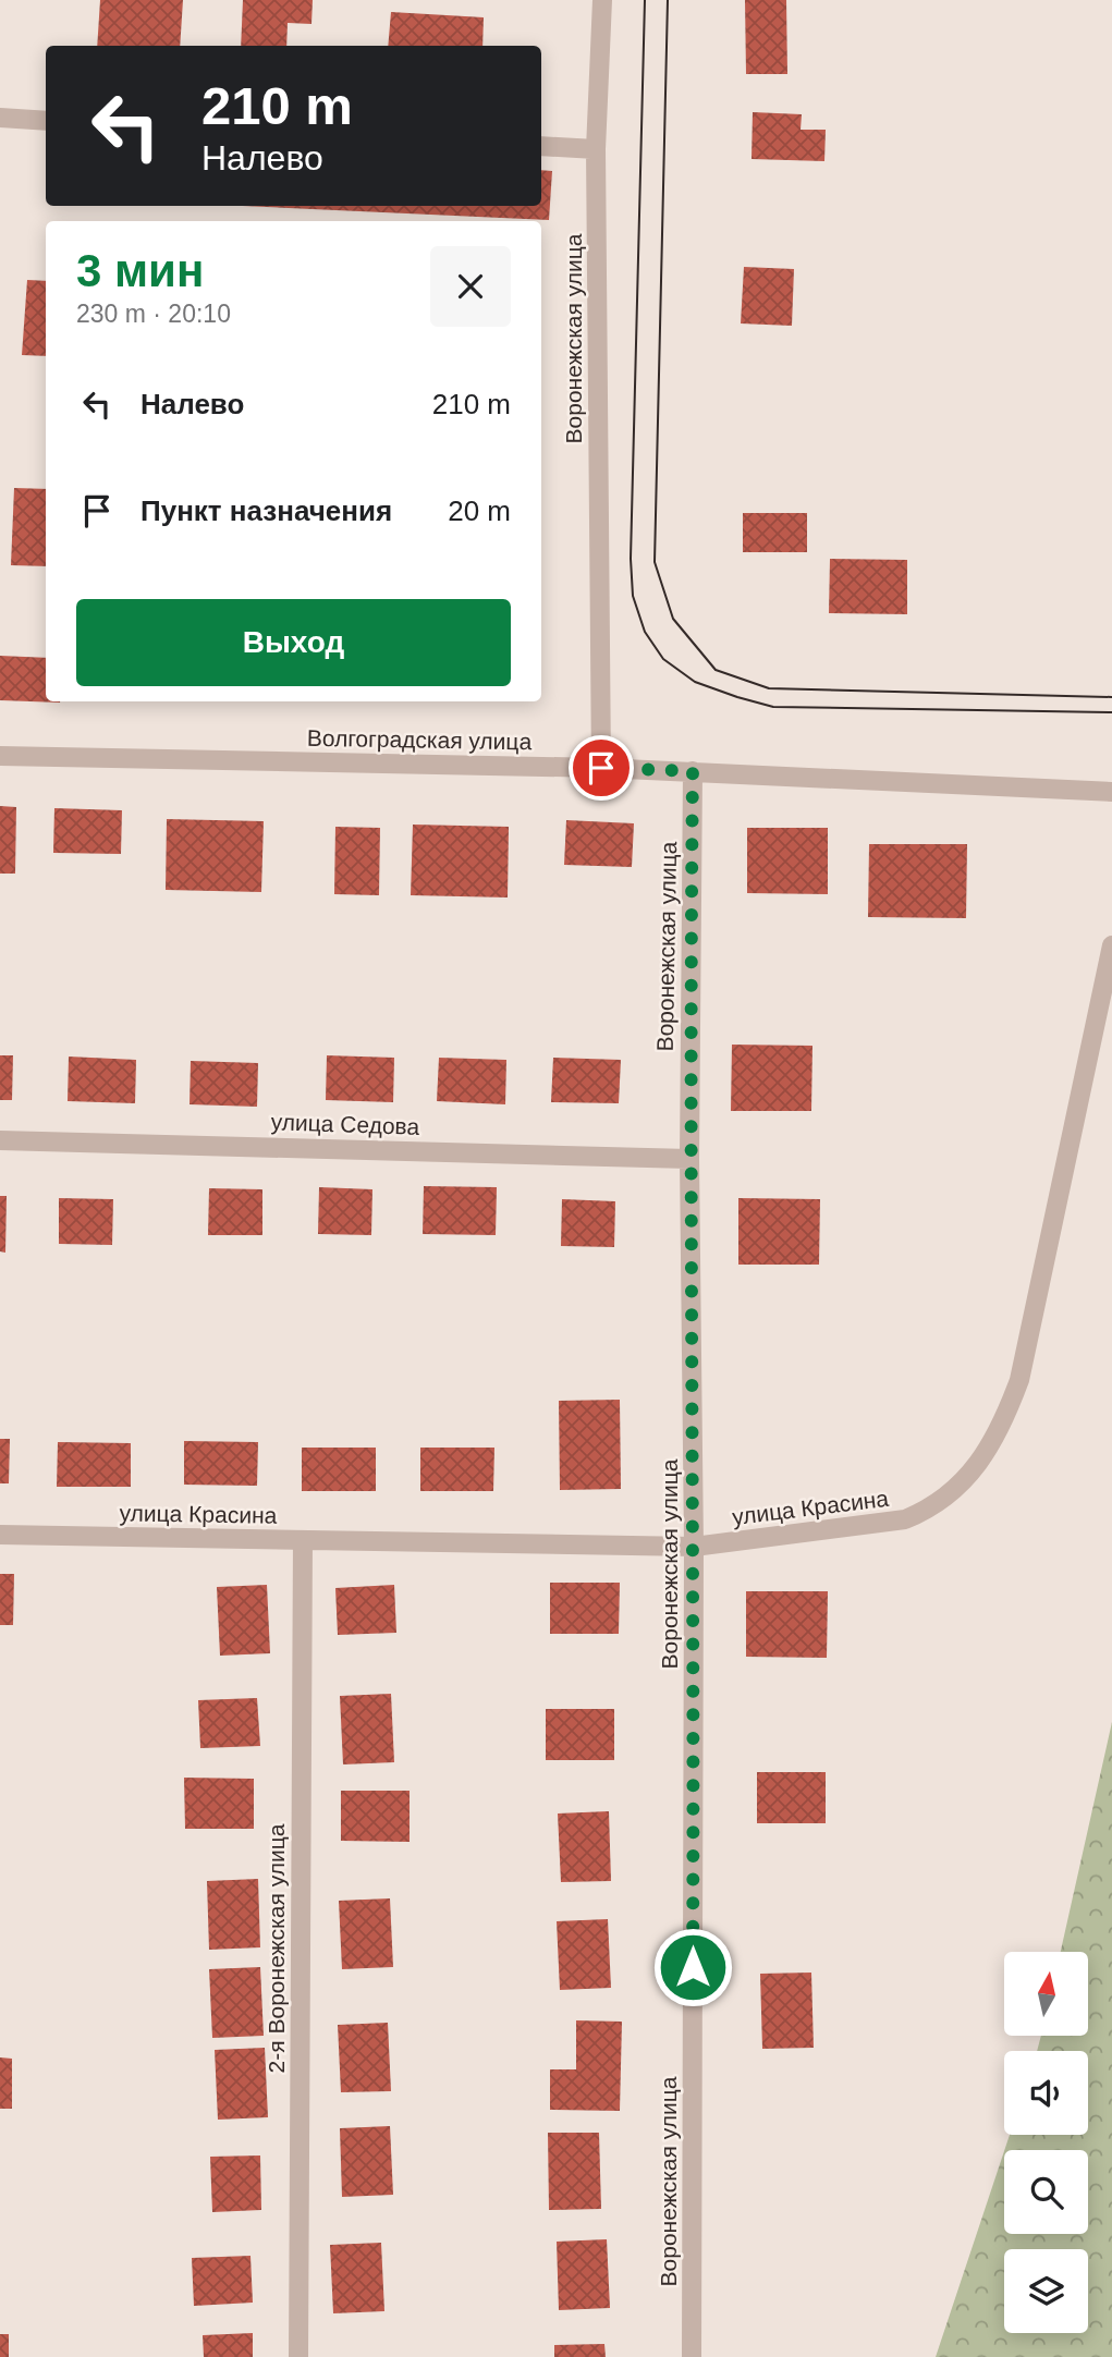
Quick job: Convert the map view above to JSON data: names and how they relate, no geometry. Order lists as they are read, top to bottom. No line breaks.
{"streets":{"street":["Воронежская улица","Волгоградская улица","улица Седова","улица Красина","2-я Воронежская улица"]},"crossings":[["Воронежская улица","Волгоградская улица"],["Воронежская улица","улица Седова"],["Воронежская улица","улица Красина"],["улица Красина","2-я Воронежская улица"]],"north":"top","page":{"turn":["210 m","Налево"],"heading":["3 мин","230 m · 20:10"],"list":[{"name":"Налево","value":"210 m"},{"name":"Пункт назначения","value":"20 m"}],"buttons":"Выход"}}
